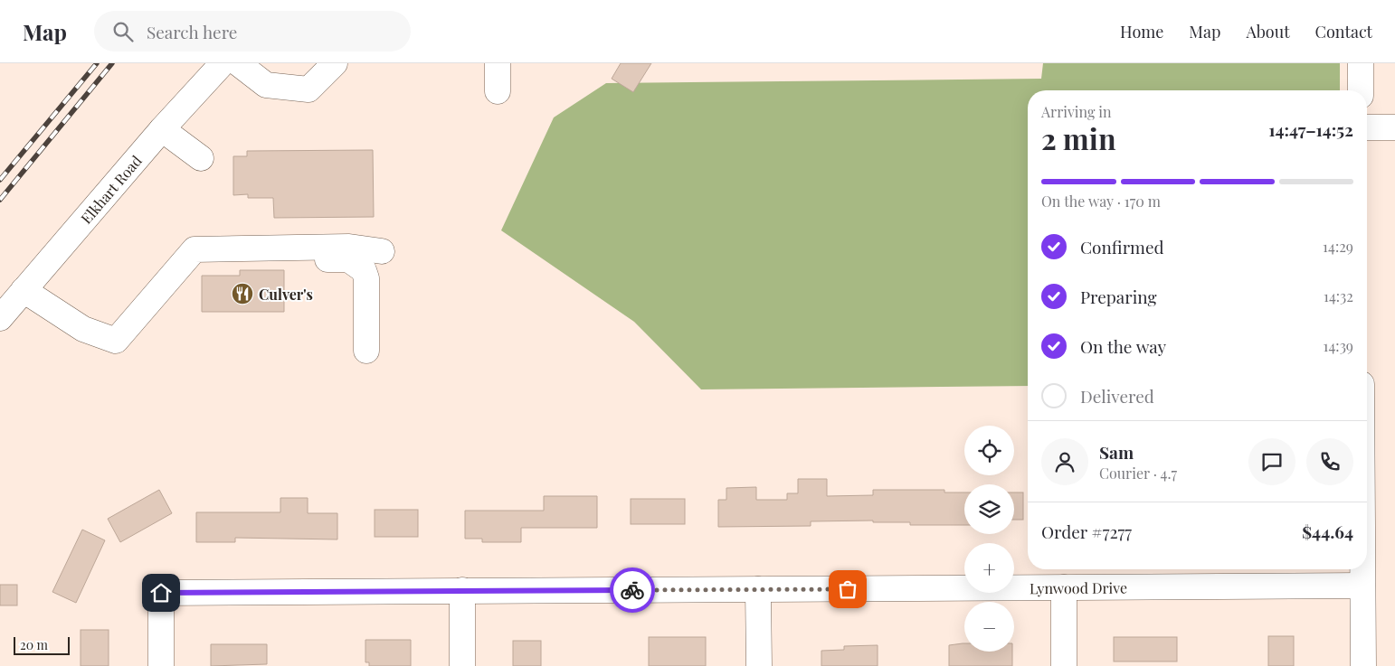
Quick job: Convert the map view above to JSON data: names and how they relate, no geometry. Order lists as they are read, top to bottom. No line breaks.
{"streets":{"main road":["Elkhart Road","Lynwood Drive"]},"places":{"restaurant":["Culver's"]},"scale_bar":"20 m","page":{"header":"Map","search":"Search here","nav":["Home","Map","About","Contact"],"heading":["2 min","Arriving in","14:47–14:52"],"panel":["Sam","Courier · 4.7","Order #7277","$44.64"],"bar":"On the way · 170 m","list":[["Confirmed","14:29"],["Preparing","14:32"],["On the way","14:39"],"Delivered"],"map_buttons":["+","−"],"scale":"20 m"}}
